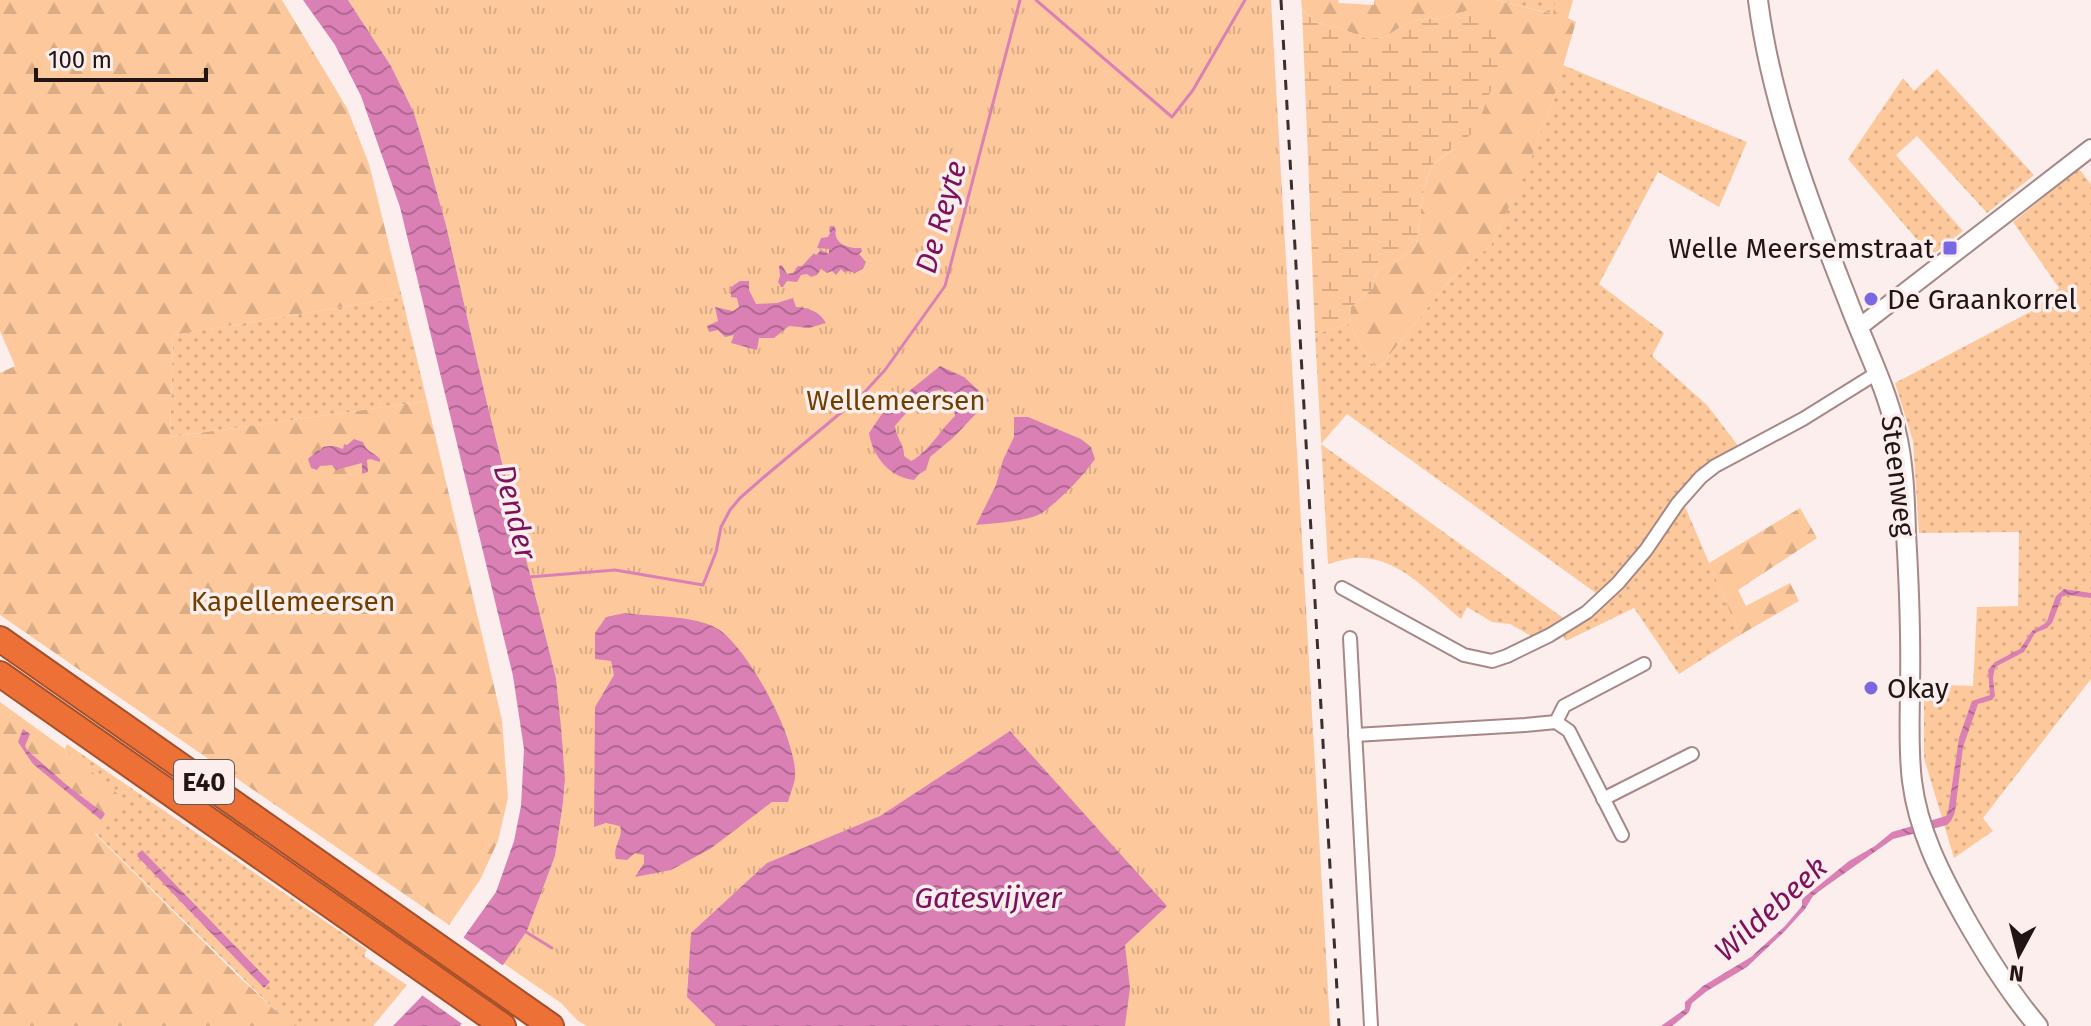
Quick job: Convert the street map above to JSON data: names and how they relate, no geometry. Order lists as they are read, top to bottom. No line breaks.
{"streets":{"highway":["E40"],"main road":["Steenweg"]},"water":["De Reyte","Dender","Gatesvijver","Wildebeek"],"parks":["Wellemeersen","Kapellemeersen"],"places":{"transit":["Welle Meersemstraat"],"other":["De Graankorrel","Okay"]},"scale_bar":"100 m","north":"bottom"}
